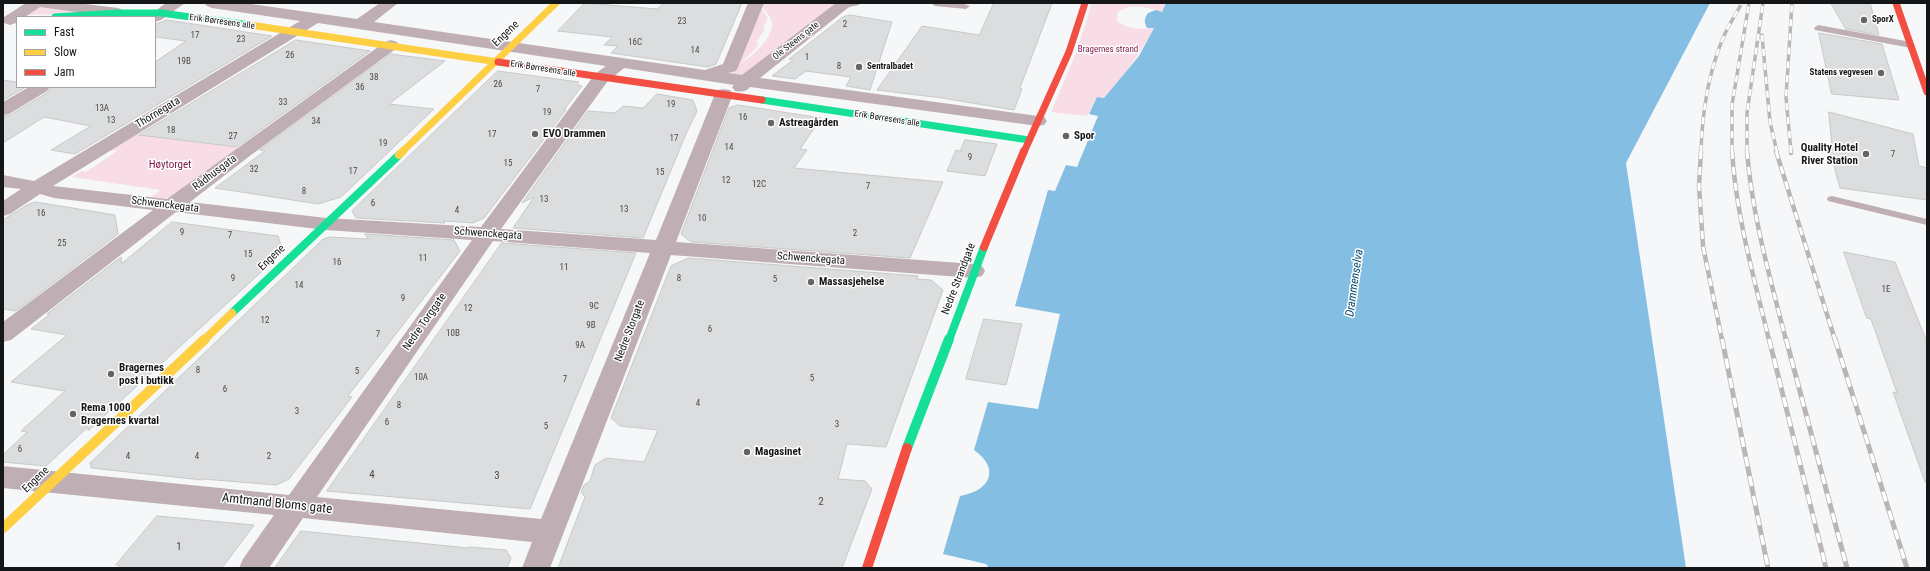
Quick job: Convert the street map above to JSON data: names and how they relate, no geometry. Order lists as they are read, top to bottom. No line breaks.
{"streets":{"street":["Erik Børresens alle","Engene","Ole Steens gate","Thornegata","Rådhusgata","Schwenckegata","Nedre Strandgate","Nedre Torggate","Nedre Storgate","Amtmand Bloms gate"]},"crossings":[["Erik Børresens alle","Engene"],["Erik Børresens alle","Ole Steens gate"],["Erik Børresens alle","Thornegata"],["Erik Børresens alle","Rådhusgata"],["Erik Børresens alle","Nedre Strandgate"],["Erik Børresens alle","Nedre Torggate"],["Erik Børresens alle","Nedre Storgate"],["Engene","Schwenckegata"],["Engene","Amtmand Bloms gate"],["Ole Steens gate","Nedre Storgate"],["Thornegata","Schwenckegata"],["Rådhusgata","Schwenckegata"],["Schwenckegata","Nedre Strandgate"],["Schwenckegata","Nedre Torggate"],["Schwenckegata","Nedre Storgate"],["Nedre Torggate","Amtmand Bloms gate"],["Nedre Storgate","Amtmand Bloms gate"]],"water":["Drammenselva"],"parks":["Bragernes strand","Høytorget"],"places":["SporX","Sentralbadet","Statens vegvesen","Astreagården","EVO Drammen","Spor","Quality Hotel River Station","Massasjehelse","Bragernes post i butikk","Rema 1000 Bragernes kvartal","Magasinet"],"house_numbers":["23","2","17","23","16C","14","26","1","19B","8","38","26","36","7","33","19","13A","19","16","13","34","18","17","27","17","19","14","7","9","15","32","17","15","12","12C","7","8","13","6","13","4","16","10","9","2","7","25","15","11","16","11","9","8","5","14","1E","9","9C","12","12","9B","6","10B","7","9A","8","5","10A","5","7","6","4","8","3","6","3","5","6","4","4","2","4","3","2","1"],"legend":["Fast","Slow","Jam"]}
